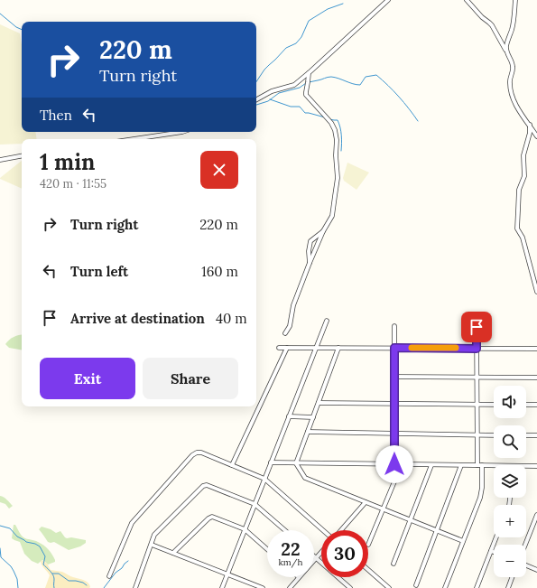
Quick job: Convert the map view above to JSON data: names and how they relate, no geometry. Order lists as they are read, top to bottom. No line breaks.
{"page":{"turn":["220 m","Turn right"],"then":"Then","heading":["1 min","420 m · 11:55"],"list":[{"name":"Turn right","value":"220 m"},{"name":"Turn left","value":"160 m"},{"name":"Arrive at destination","value":"40 m"}],"buttons":["Exit","Share"],"map_buttons":["+","−"],"speed":"22 km/h","limit":"30"}}
